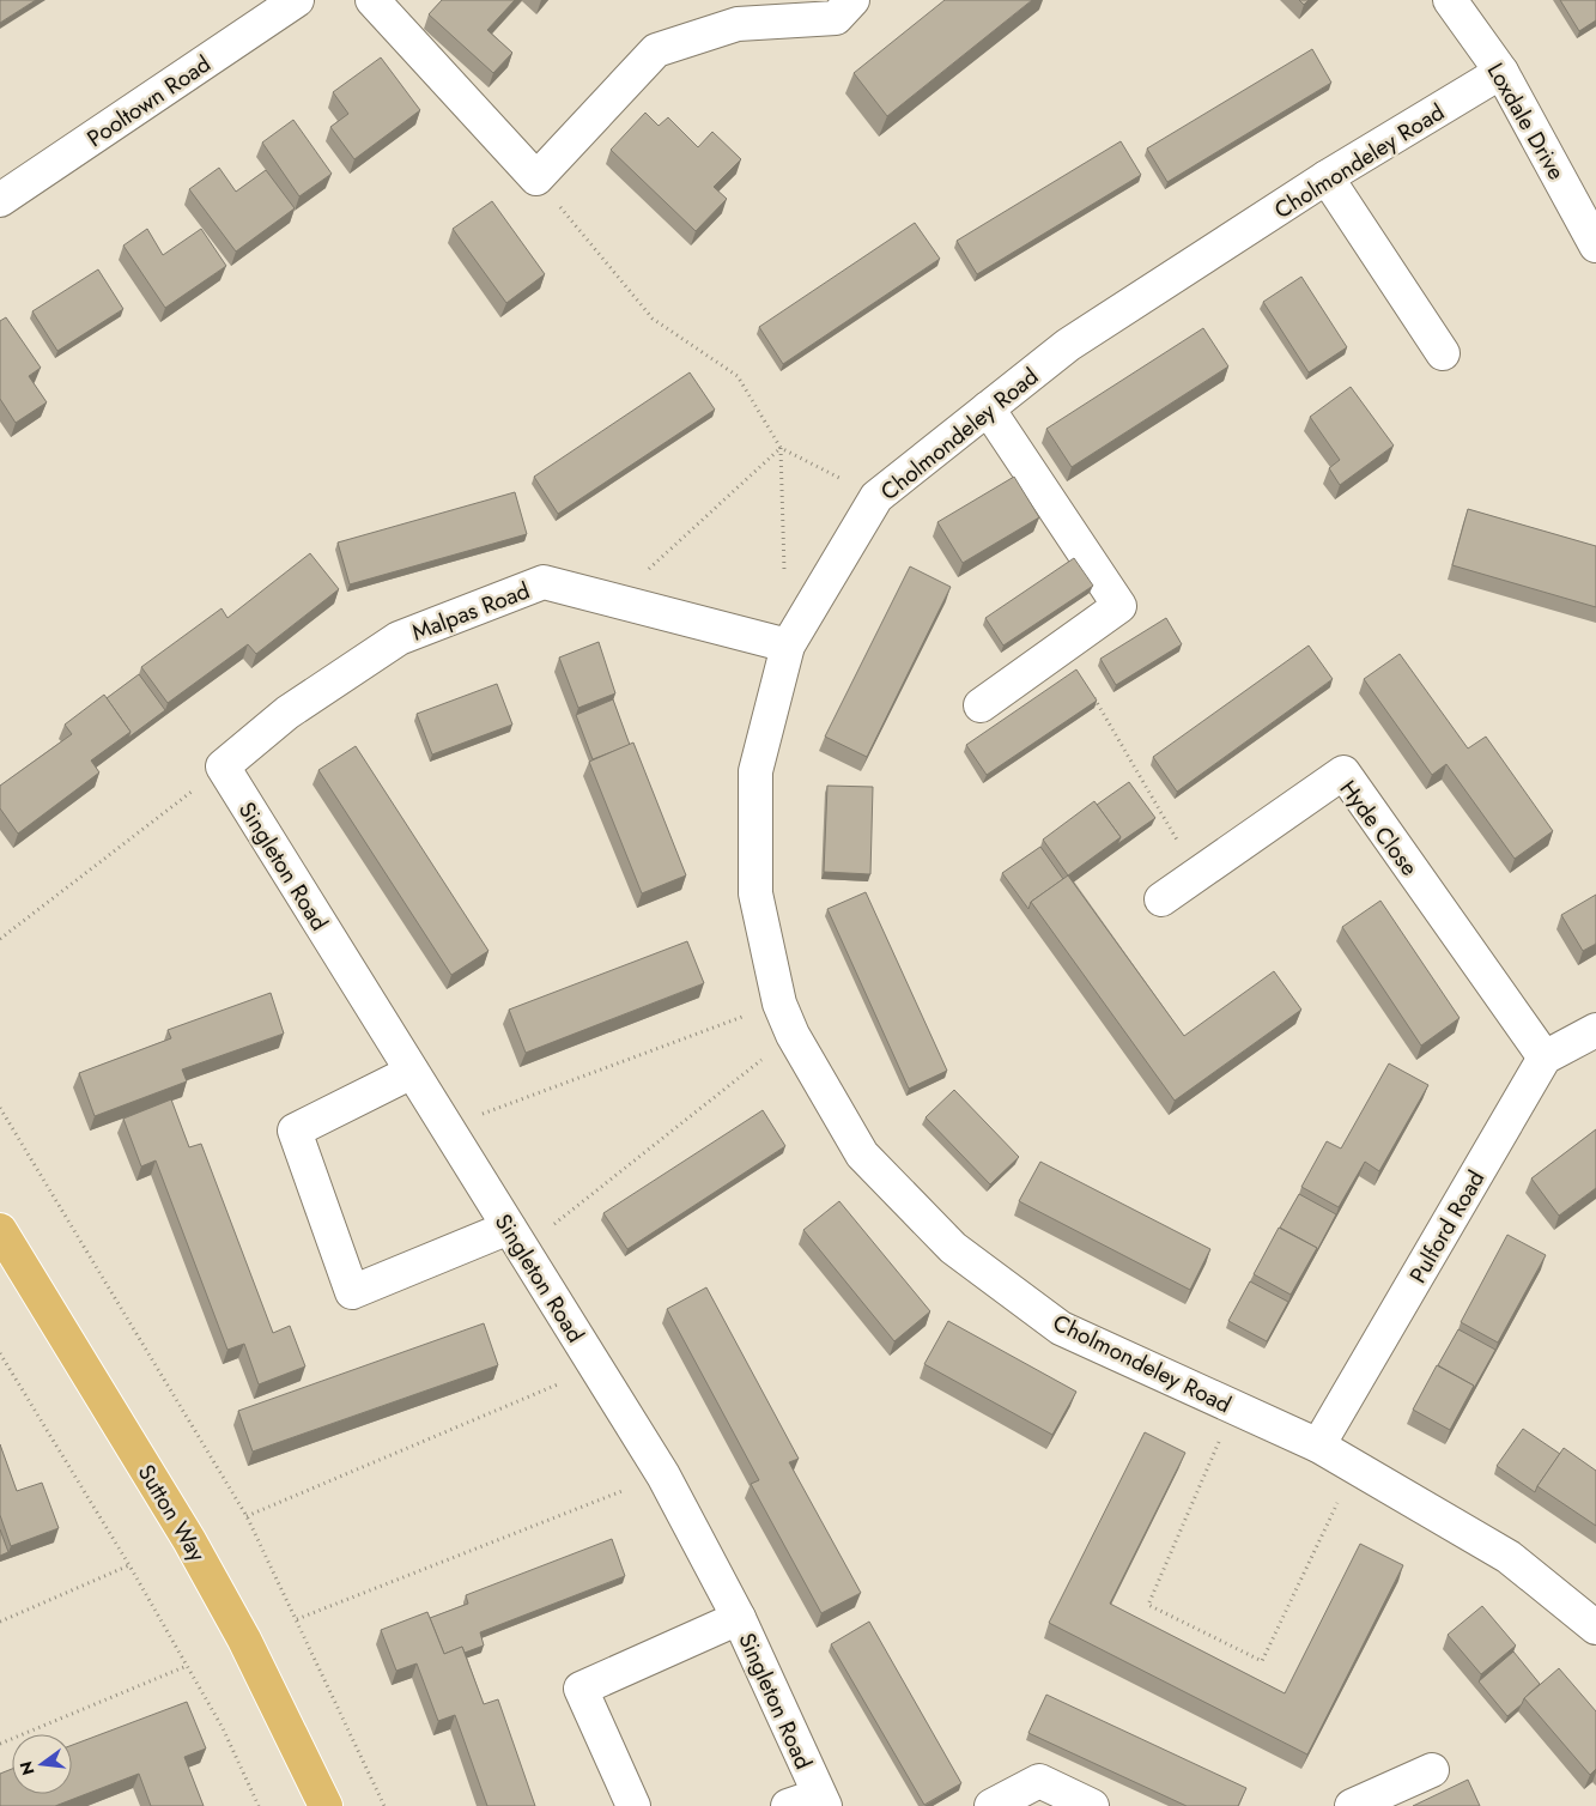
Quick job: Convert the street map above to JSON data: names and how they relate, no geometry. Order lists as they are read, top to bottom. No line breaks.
{"streets":{"main road":["Sutton Way"],"street":["Pooltown Road","Loxdale Drive","Cholmondeley Road","Malpas Road","Hyde Close","Singleton Road","Pulford Road"]},"crossings":[["Loxdale Drive","Cholmondeley Road"],["Cholmondeley Road","Malpas Road"],["Cholmondeley Road","Pulford Road"],["Malpas Road","Singleton Road"],["Hyde Close","Pulford Road"]],"north":"left"}
